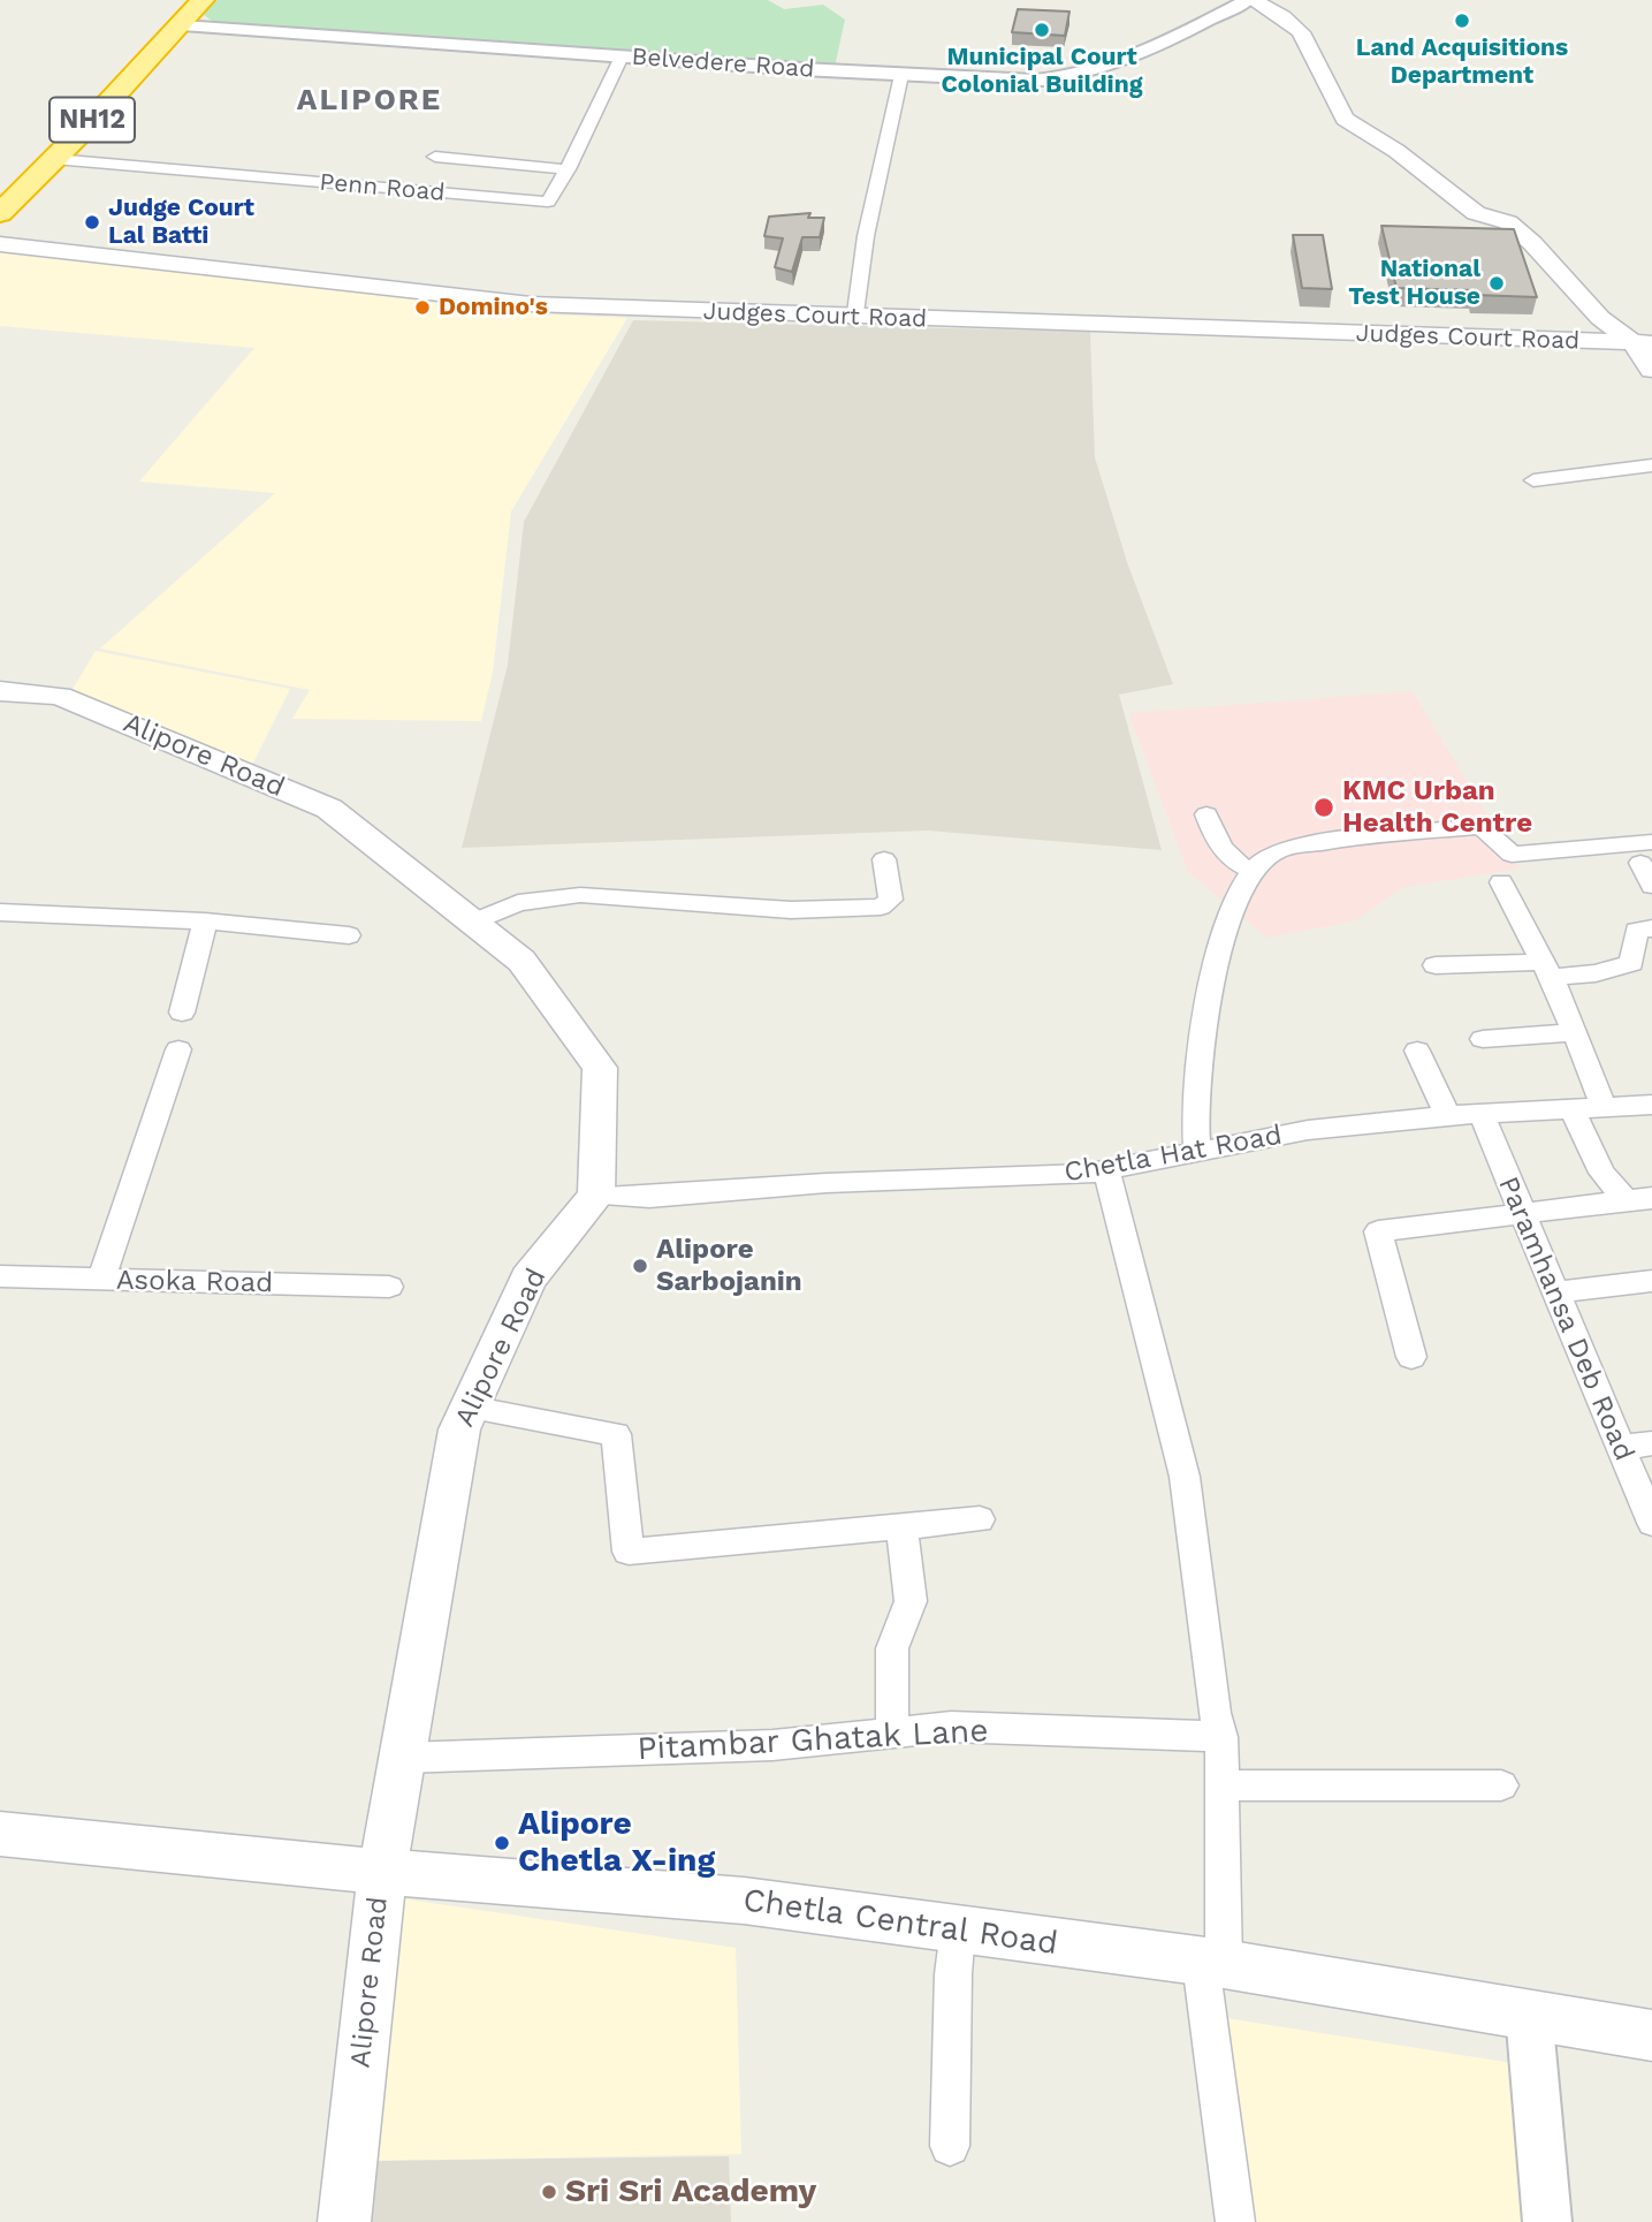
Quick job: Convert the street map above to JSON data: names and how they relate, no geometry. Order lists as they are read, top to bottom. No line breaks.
{"streets":{"highway":["NH12"],"main road":["Judges Court Road","Alipore Road","Chetla Central Road"],"street":["Belvedere Road","Penn Road","Chetla Hat Road","Asoka Road","Paramhansa Deb Road","Pitambar Ghatak Lane"]},"crossings":[["Belvedere Road","NH12"],["Belvedere Road","Penn Road"],["NH12","Penn Road"],["Alipore Road","Chetla Hat Road"],["Alipore Road","Pitambar Ghatak Lane"],["Alipore Road","Chetla Central Road"],["Chetla Hat Road","Paramhansa Deb Road"]],"districts":["ALIPORE"],"places":["Land Acquisitions Department","Municipal Court Colonial Building","Judge Court Lal Batti","National Test House","Domino's","KMC Urban Health Centre","Alipore Sarbojanin","Alipore Chetla X-ing","Sri Sri Academy"]}
